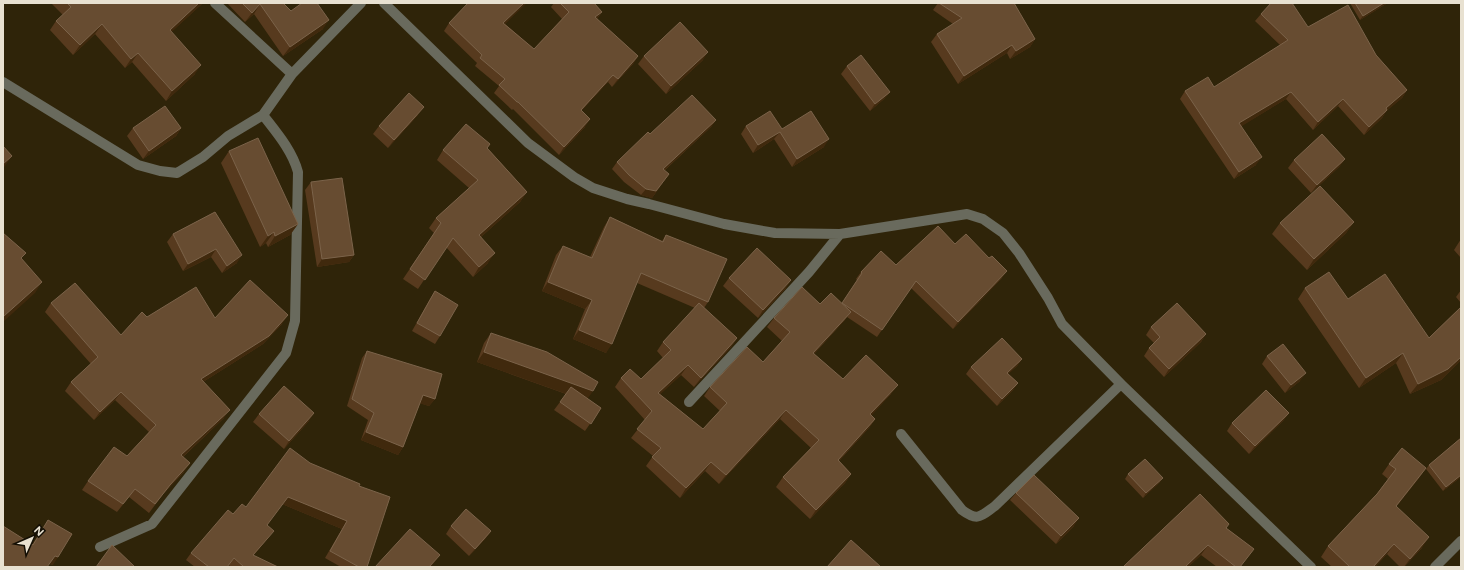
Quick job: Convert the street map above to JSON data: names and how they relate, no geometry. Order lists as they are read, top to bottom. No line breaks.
{"north":"top right"}
